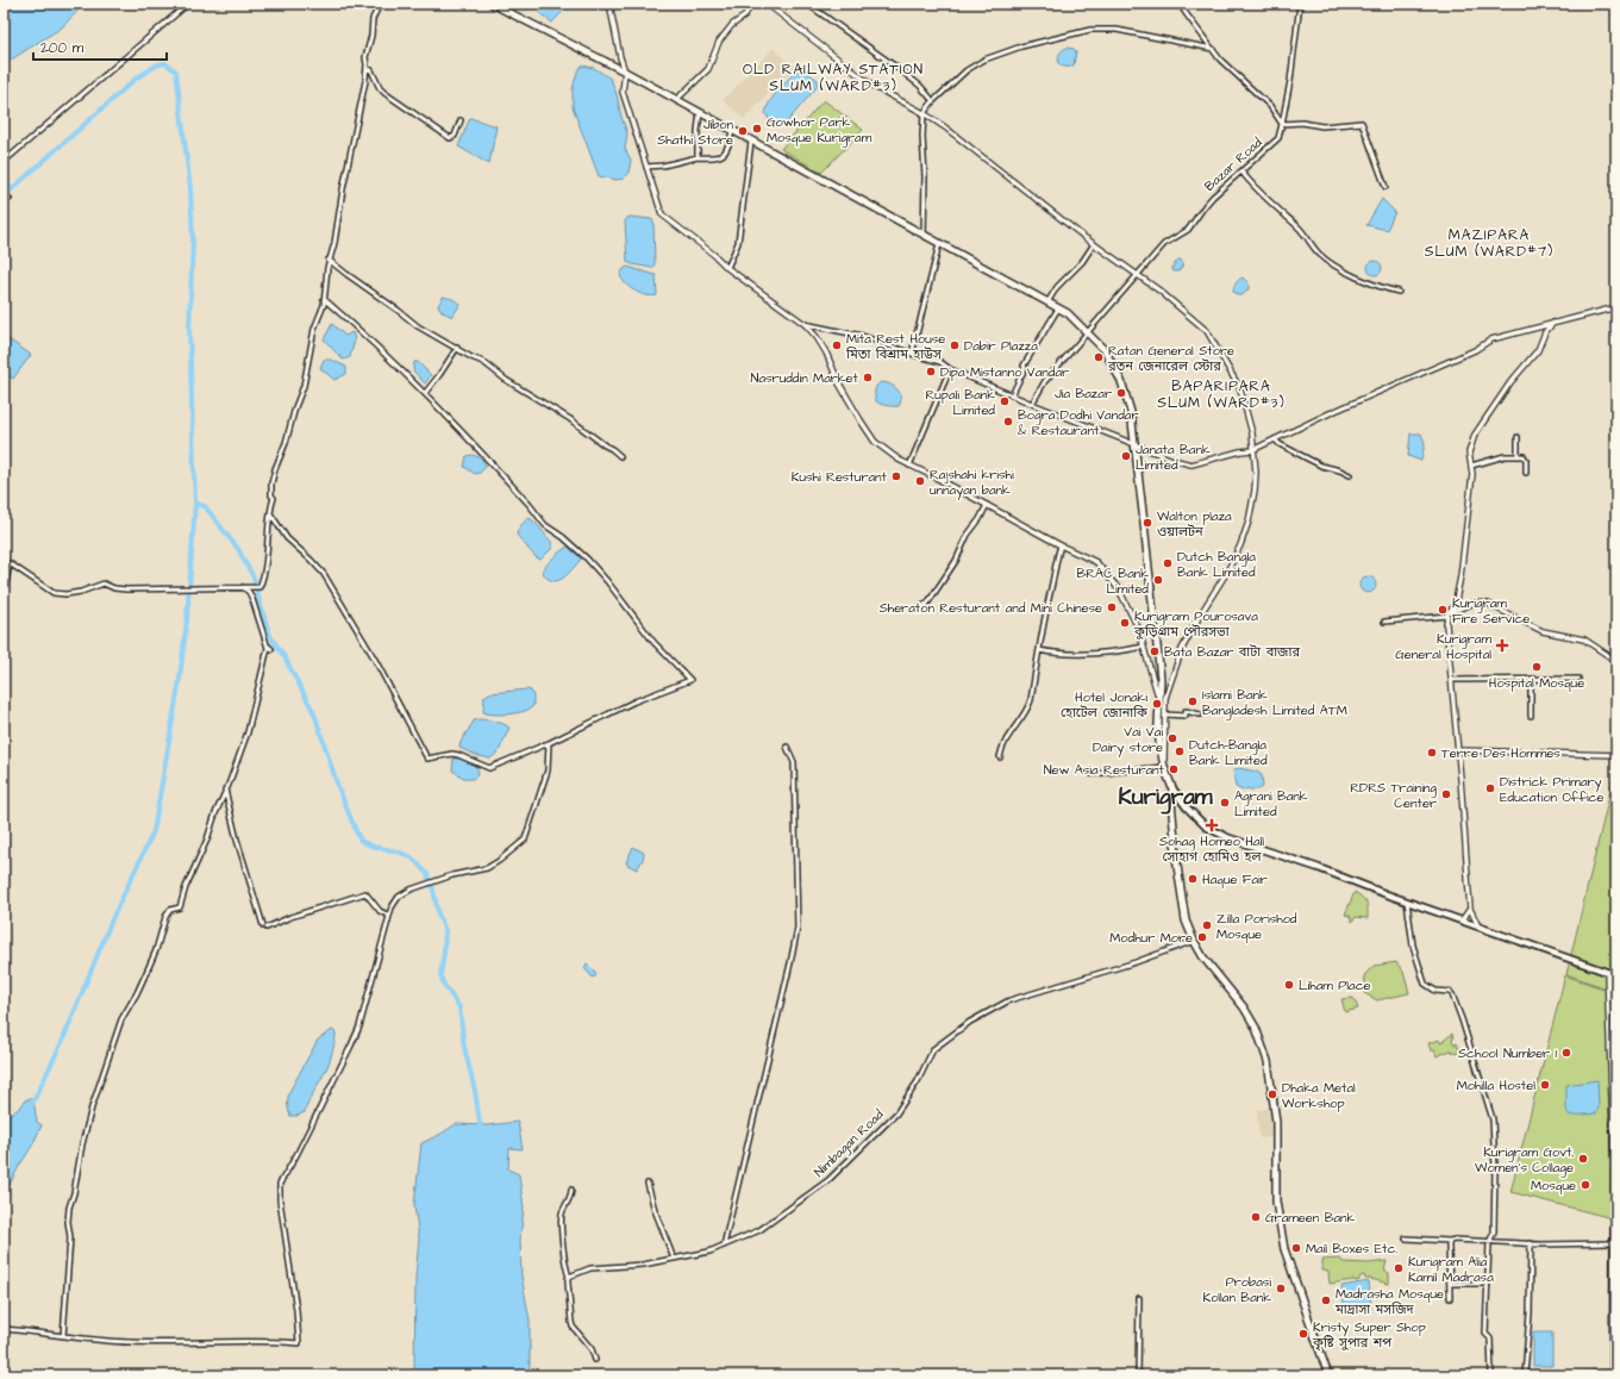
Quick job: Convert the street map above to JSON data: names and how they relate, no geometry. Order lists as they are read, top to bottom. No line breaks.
{"streets":{"street":["Bazar Road","Nimbagan Road"]},"districts":["OLD RAILWAY STATION SLUM (WARD#3)","MAZIPARA SLUM (WARD#7)","BAPARIPARA SLUM (WARD#3)","Kurigram"],"places":{"other":["Gowhor Park Mosque Kurigram","Jibon Shathi Store","Mita Rest House মিতা বিশ্রাম হাউস","Dabir Plazza","Ratan General Store রতন জেনারেল স্টোর","Dipa Mistanno Vandar","Nasruddin Market","Jia Bazar","Rupali Bank Limited","Bogra Dodhi Vandar & Restaurant","Janata Bank Limited","Kushi Resturant","Rajshahi krishi unnayan bank","Walton plaza ওয়ালটন","Dutch Bangla Bank Limited","BRAC Bank Limited","Sheraton Resturant and Mini Chinese","Kurigram Fire Service","Kurigram Pourosava কুড়িগ্রাম পৌরসভা","Bata Bazar বাটা বাজার","Hospital Mosque","Islami Bank Bangladesh Limited ATM","Hotel Jonaki হোটেল জোনাকি","Vai Vai Dairy store","Dutch-Bangla Bank Limited","Terre Des Hommes","New Asia Resturant","Districk Primary Education Office","RDRS Training Center","Agrani Bank Limited","Haque Fair","Zilla Porishod Mosque","Modhur More","Liham Place","School Number 1","Mohilla Hostel","Dhaka Metal Workshop","Kurigram Govt. Women's Collage","Mosque","Grameen Bank","Mail Boxes Etc.","Kurigram Alia Kamil Madrasa","Probasi Kollan Bank","Madrasha Mosque মাদ্রাসা মসজিদ","Kristy Super Shop কৃষ্টি সুপার শপ"],"health":["Kurigram General Hospital","Sohag Homeo Hall সোহাগ হোমিও হল"]},"scale_bar":"200 m"}
